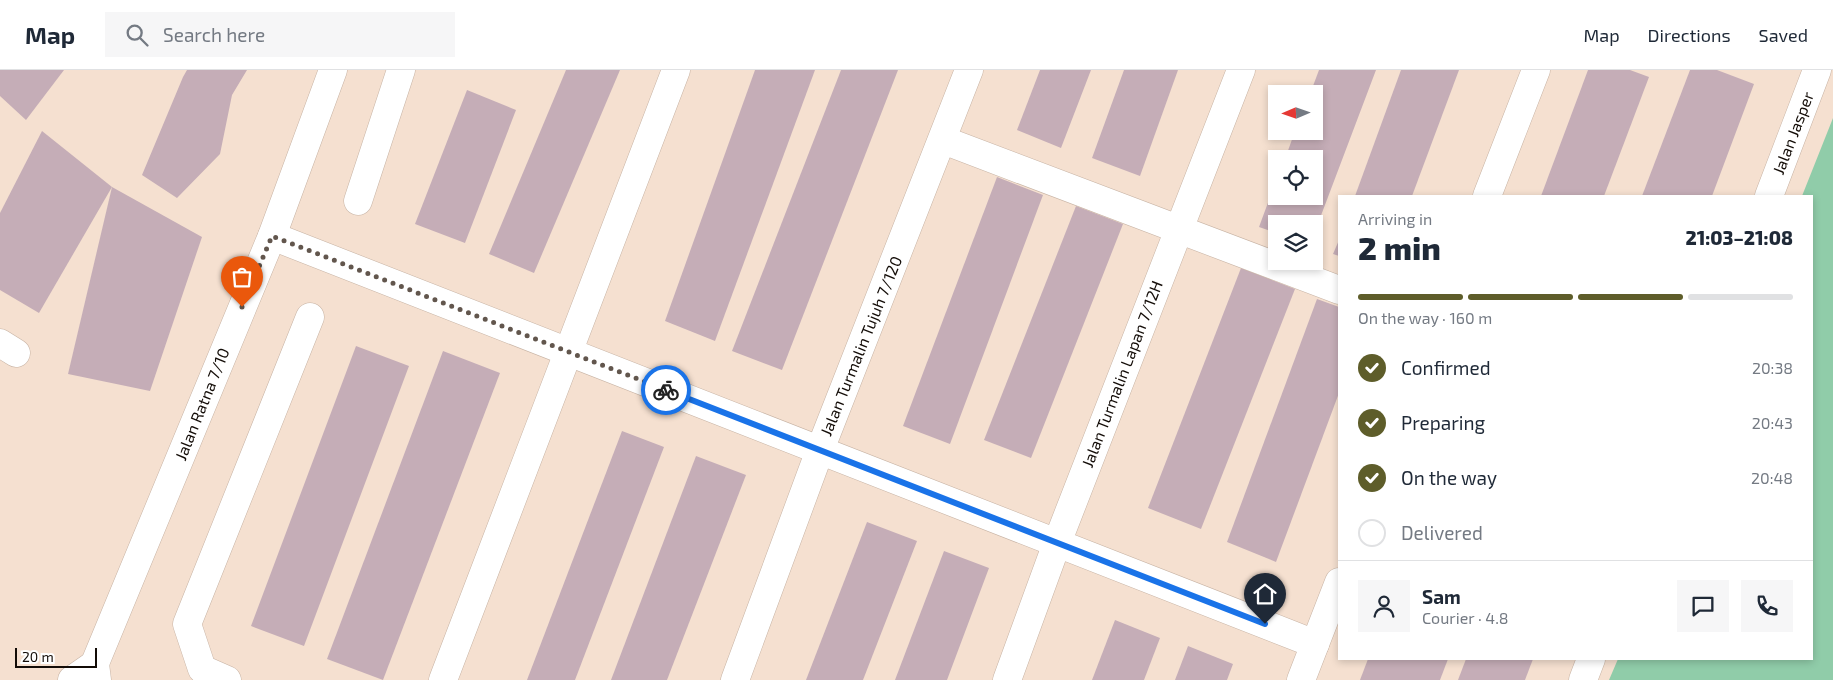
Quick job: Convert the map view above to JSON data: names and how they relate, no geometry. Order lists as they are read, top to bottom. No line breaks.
{"streets":{"street":["Jalan Jasper","Jalan Turmalin Tujuh 7/120","Jalan Turmalin Lapan 7/12H","Jalan Ratna 7/10"]},"scale_bar":"20 m","north":"left","page":{"header":"Map","search":"Search here","nav":["Map","Directions","Saved"],"heading":["2 min","Arriving in","21:03–21:08"],"panel":["Sam","Courier · 4.8"],"bar":"On the way · 160 m","list":[["Confirmed","20:38"],["Preparing","20:43"],["On the way","20:48"],"Delivered"],"scale":"20 m"}}
